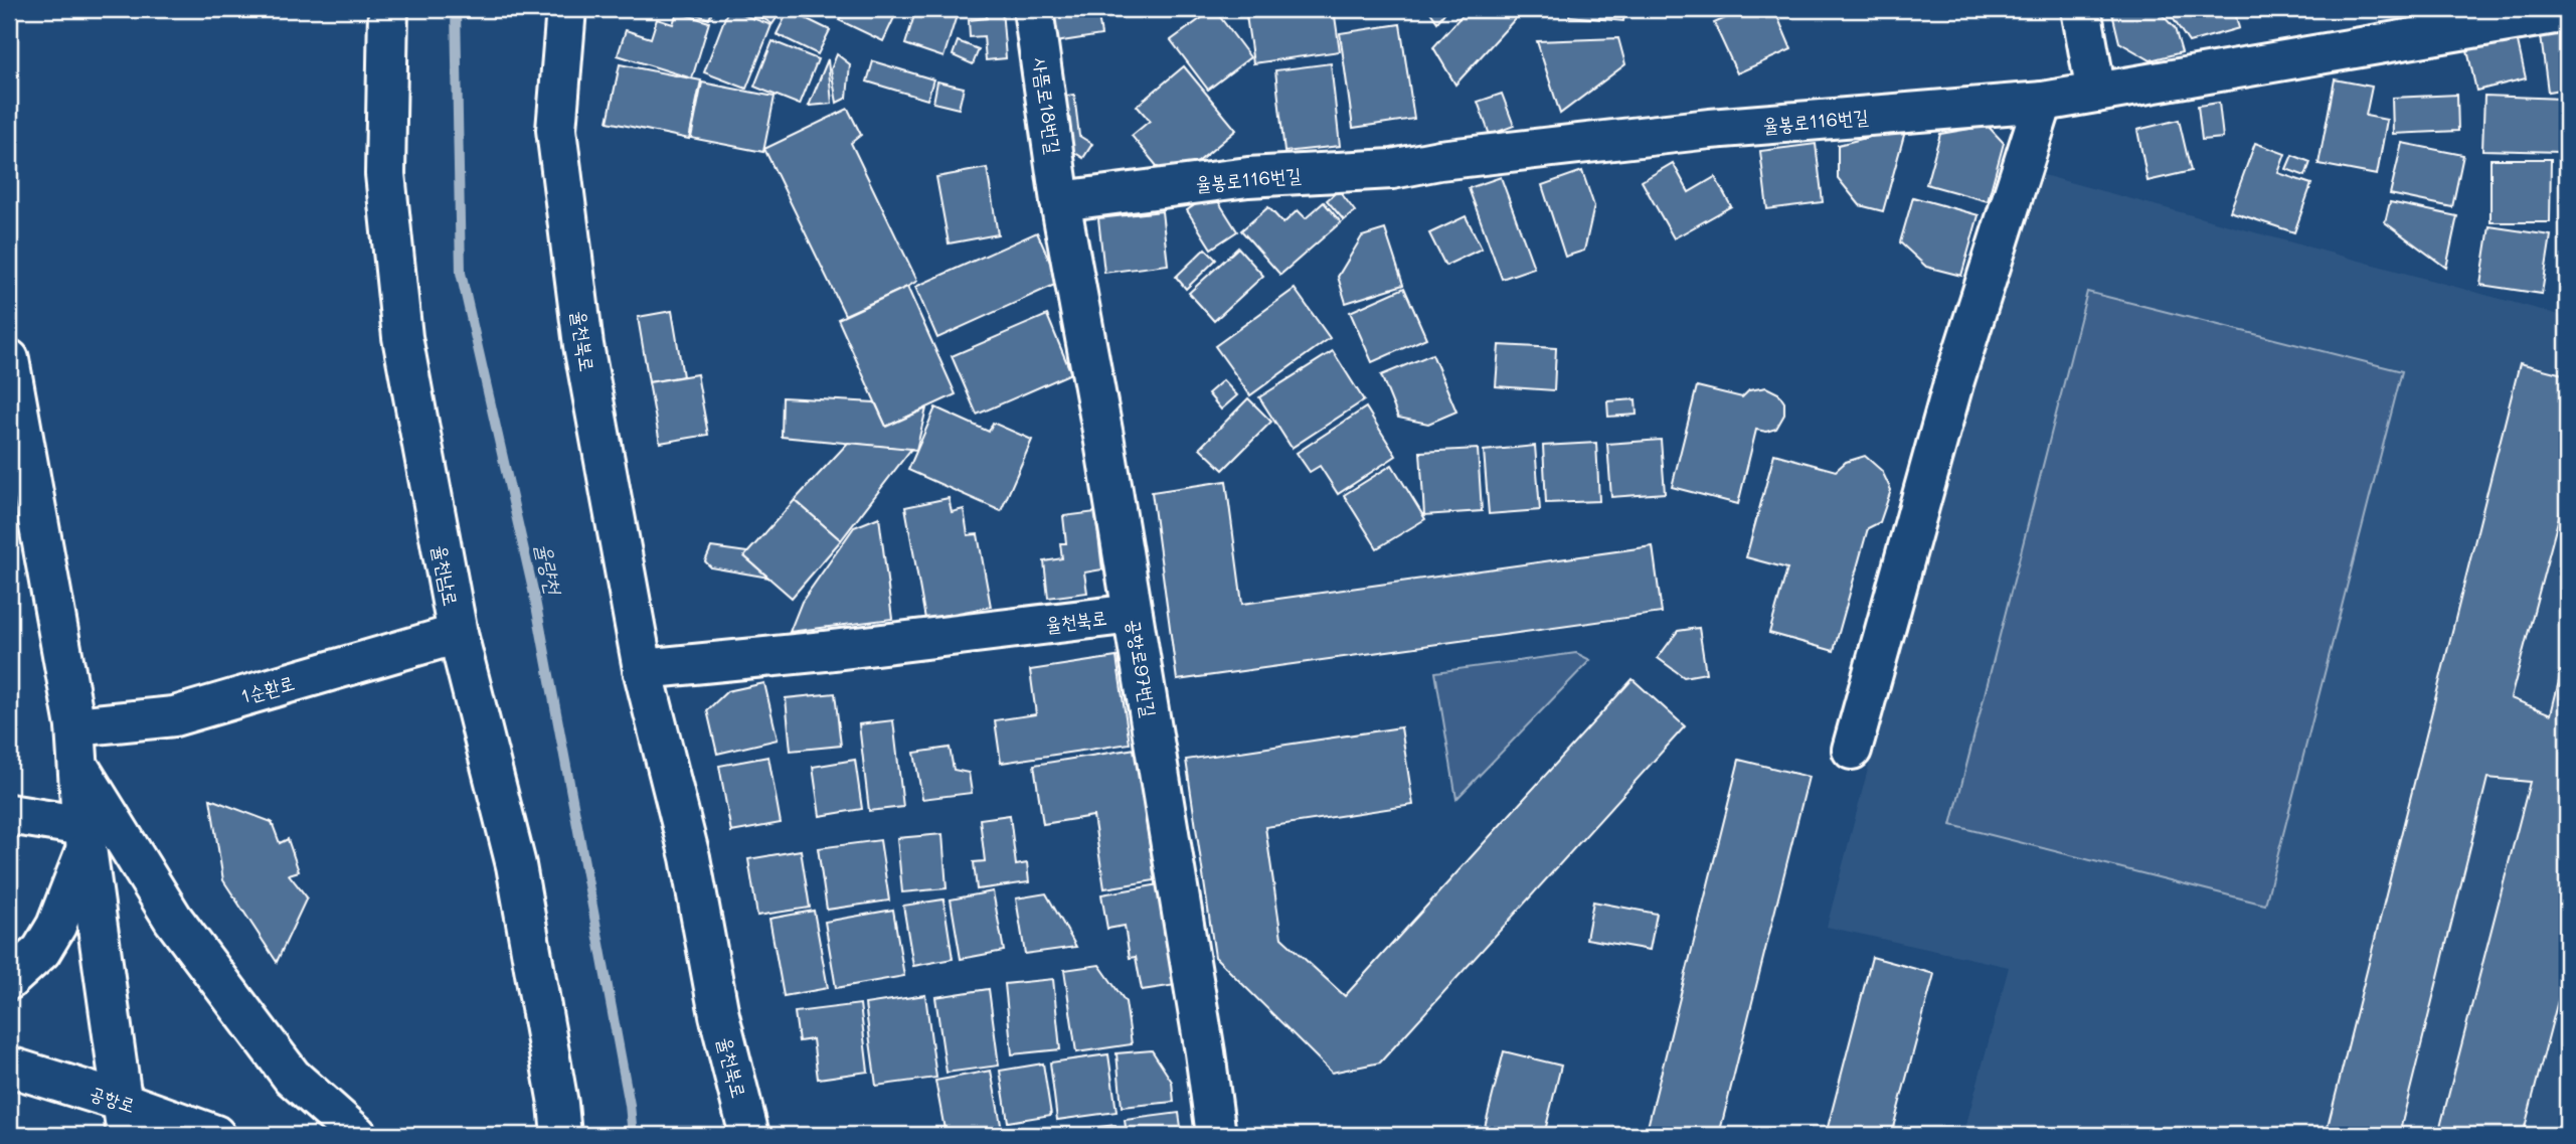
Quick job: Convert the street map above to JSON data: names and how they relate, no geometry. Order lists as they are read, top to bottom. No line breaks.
{"streets":{"street":["사뜸로18번길","율봉로116번길","율천북로","율천남로","공항로97번길","1순환로","공항로"]},"crossings":[["사뜸로18번길","율봉로116번길"],["사뜸로18번길","공항로97번길"],["율봉로116번길","공항로97번길"],["율천북로","공항로97번길"],["율천남로","1순환로"]],"water":["율량천"]}
